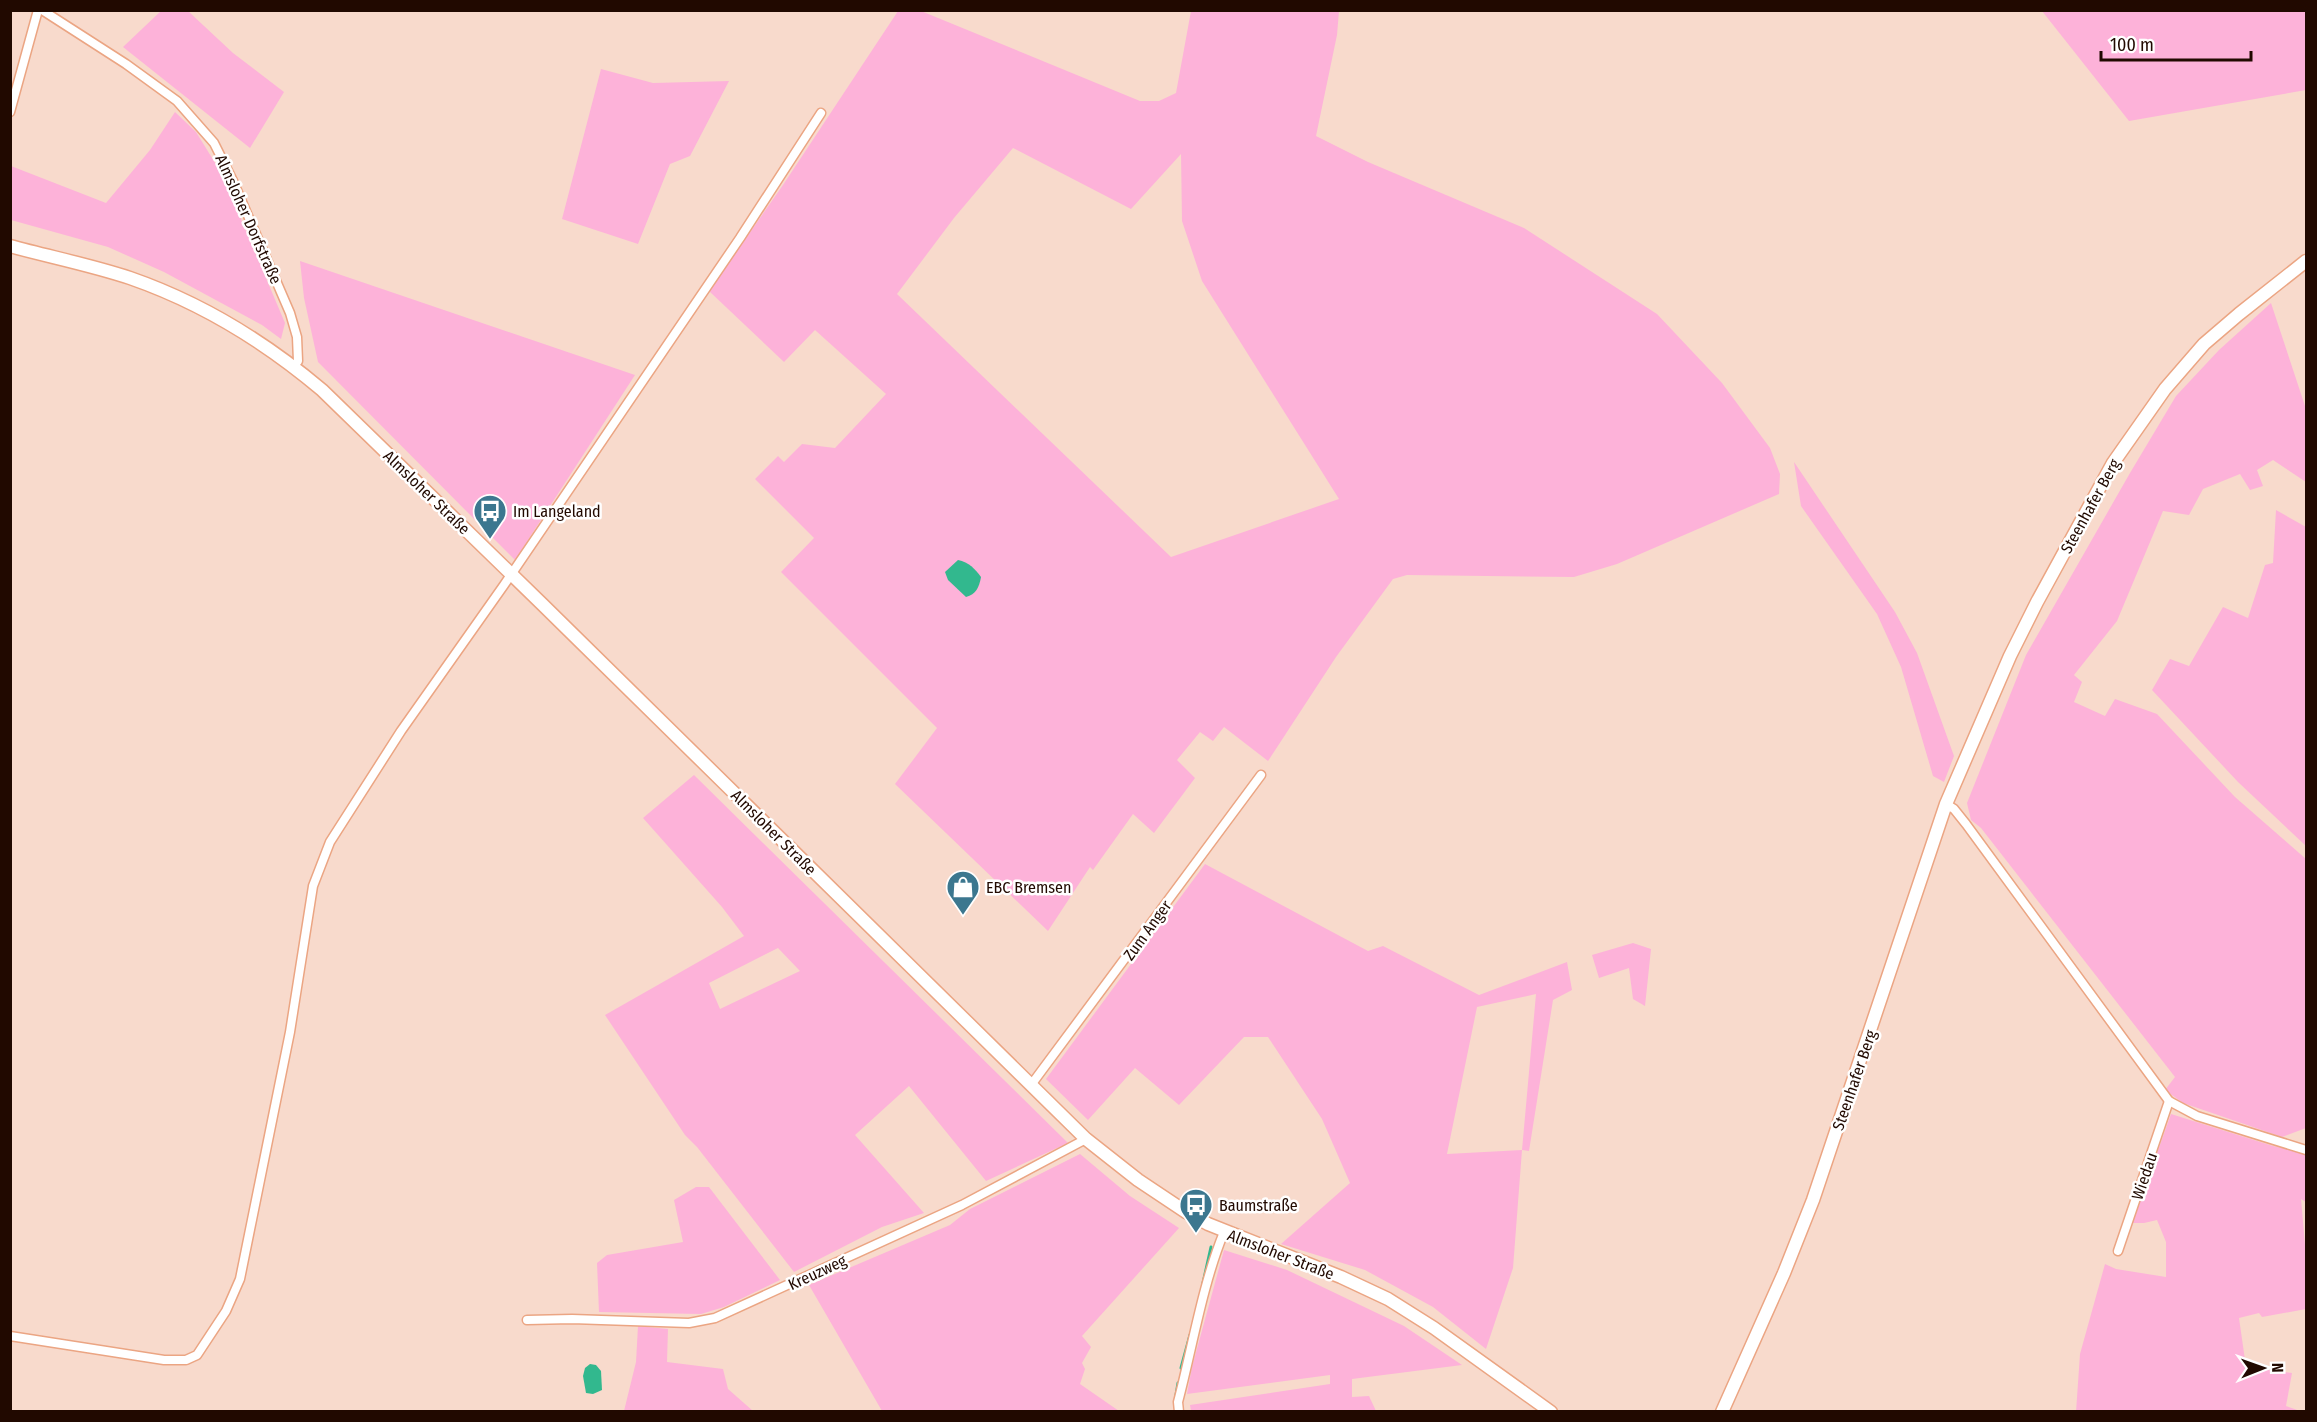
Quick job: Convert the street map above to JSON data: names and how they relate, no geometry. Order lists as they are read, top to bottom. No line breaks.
{"streets":{"street":["Almsloher Dorfstraße","Almsloher Straße","Steenhafer Berg","Zum Anger","Wiedau","Kreuzweg"]},"crossings":[["Almsloher Dorfstraße","Almsloher Straße"],["Almsloher Straße","Zum Anger"],["Almsloher Straße","Kreuzweg"]],"places":{"bus stop":["Im Langeland","Baumstraße"],"shop":["EBC Bremsen"]},"scale_bar":"100 m","north":"right"}
